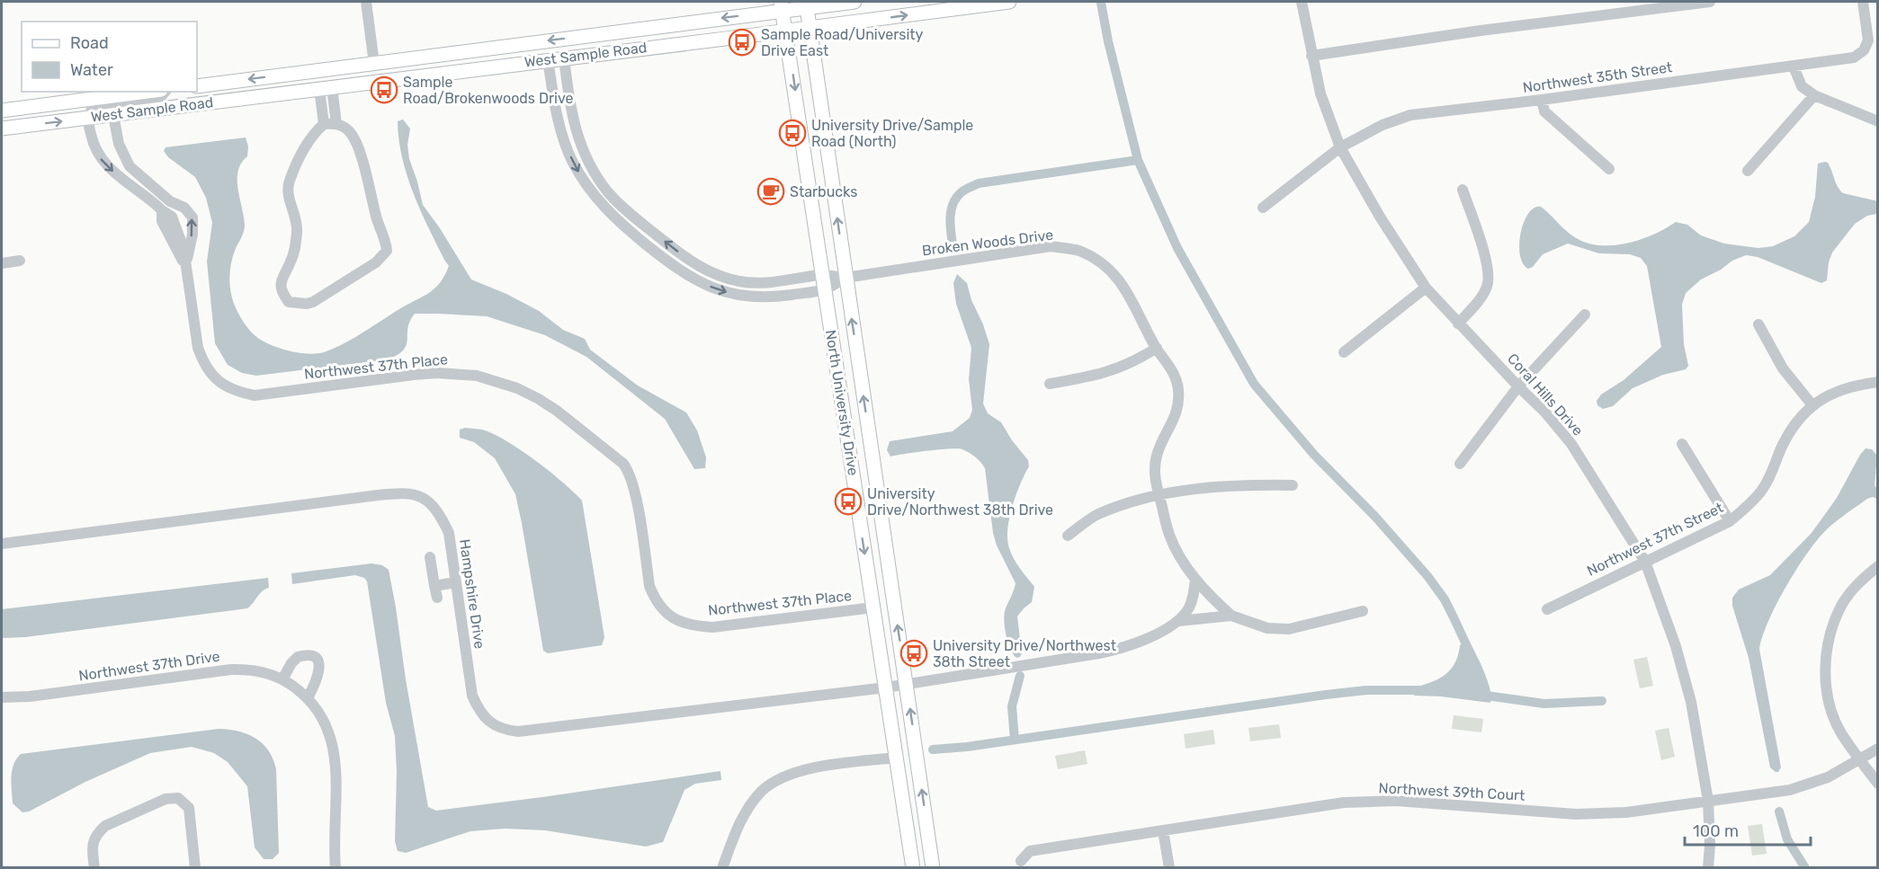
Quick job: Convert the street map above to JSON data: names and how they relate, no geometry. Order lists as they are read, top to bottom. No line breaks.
{"streets":{"main road":["West Sample Road","North University Drive"],"street":["Northwest 35th Street","Broken Woods Drive","Northwest 37th Place","Coral Hills Drive","Northwest 37th Street","Hampshire Drive","Northwest 37th Drive","Northwest 39th Court"]},"crossings":[["West Sample Road","Broken Woods Drive"],["West Sample Road","Northwest 37th Place"],["West Sample Road","North University Drive"],["Northwest 35th Street","Coral Hills Drive"],["Broken Woods Drive","North University Drive"],["Northwest 37th Place","North University Drive"],["Coral Hills Drive","Northwest 37th Street"],["Coral Hills Drive","Northwest 39th Court"],["North University Drive","Hampshire Drive"]],"places":{"bus stop":["Sample Road/University Drive East","Sample Road/Brokenwoods Drive","University Drive/Sample Road (North)","University Drive/Northwest 38th Drive","University Drive/Northwest 38th Street"],"cafe":["Starbucks"]},"legend":["Road","Water"],"scale_bar":"100 m"}
